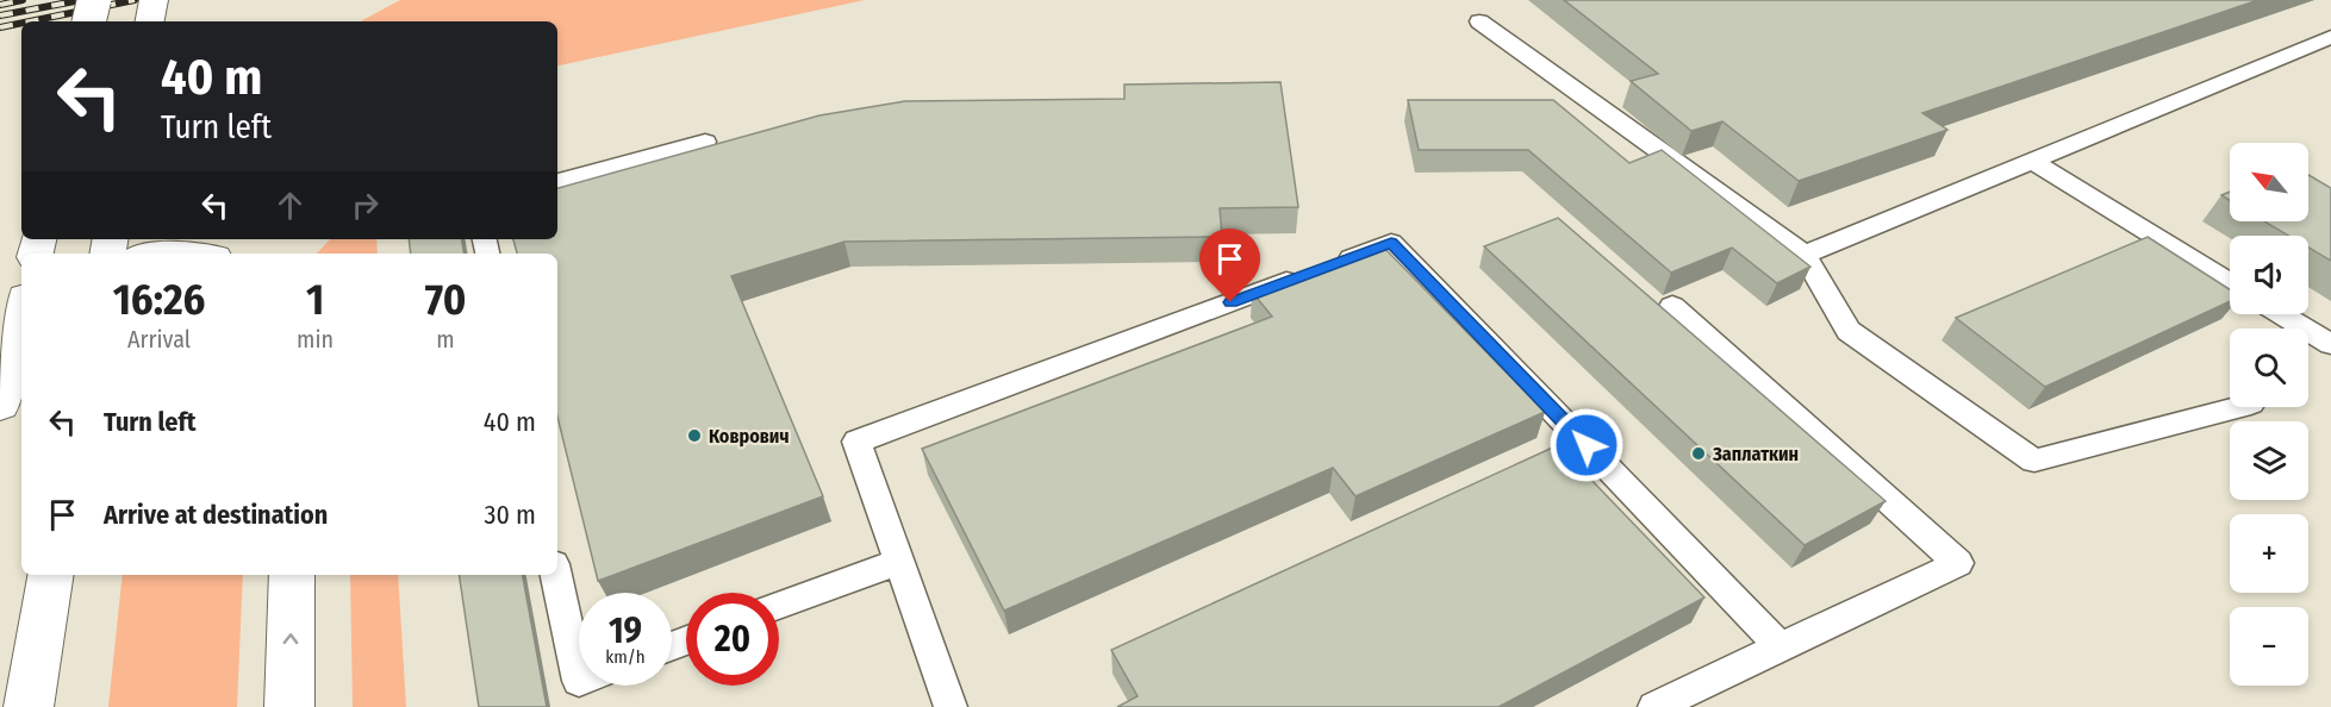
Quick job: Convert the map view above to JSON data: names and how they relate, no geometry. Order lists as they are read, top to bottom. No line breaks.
{"places":["Коврович","Заплаткин"],"north":"top left","page":{"turn":["40 m","Turn left"],"map_buttons":["+","−"],"eta":["16:26","Arrival","1","min","70","m"],"list":[{"name":"Turn left","value":"40 m"},{"name":"Arrive at destination","value":"30 m"}],"speed":"19 km/h","limit":"20"}}
